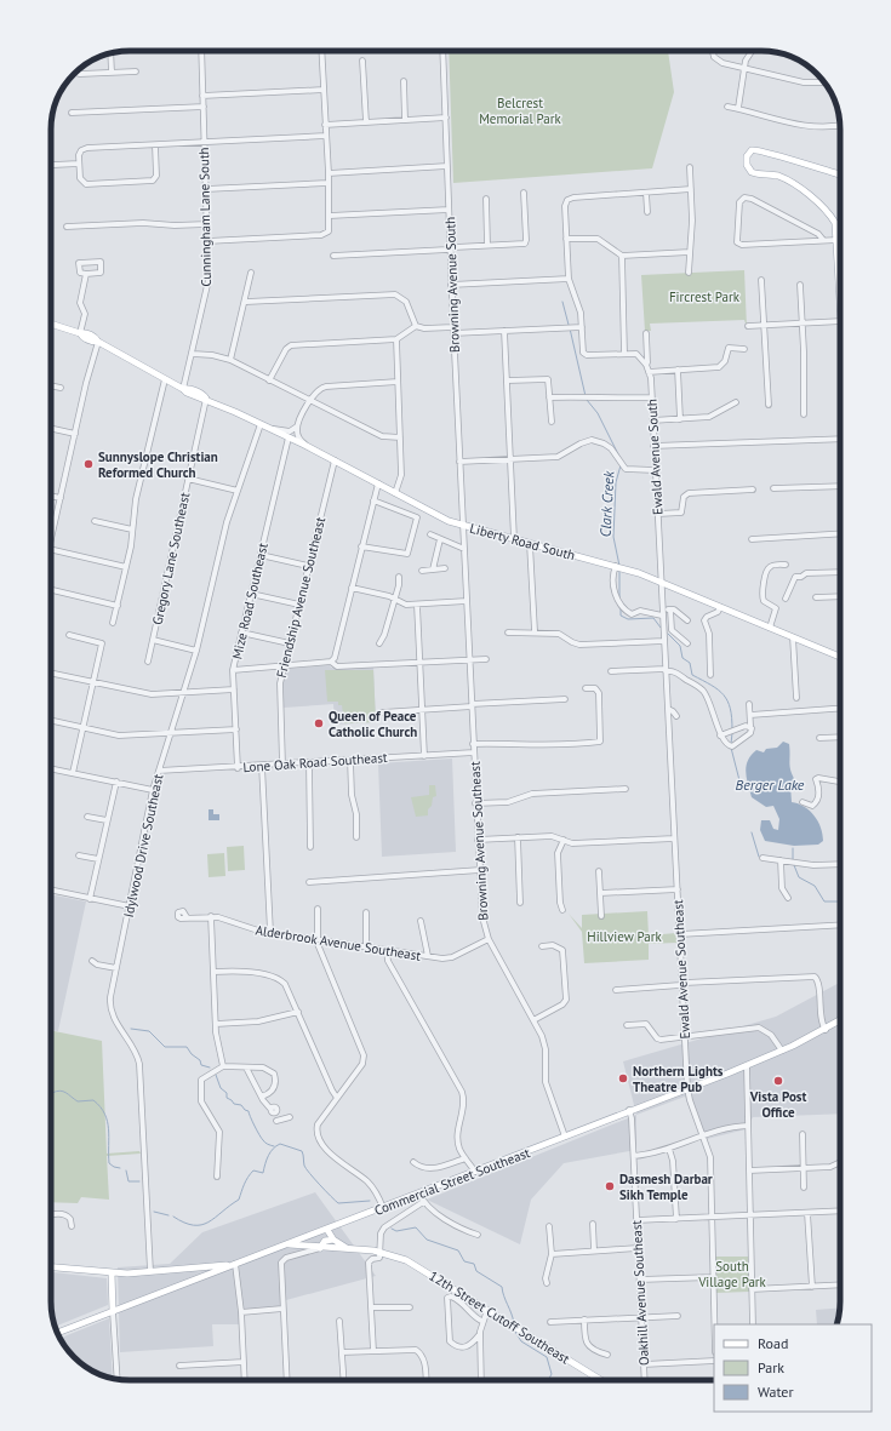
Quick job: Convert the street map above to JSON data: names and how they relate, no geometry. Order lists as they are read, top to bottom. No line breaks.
{"streets":{"main road":["Liberty Road South","Commercial Street Southeast","12th Street Cutoff Southeast"],"street":["Cunningham Lane South","Browning Avenue South","Ewald Avenue South","Gregory Lane Southeast","Friendship Avenue Southeast","Mize Road Southeast","Lone Oak Road Southeast","Browning Avenue Southeast","Idylwood Drive Southeast","Alderbrook Avenue Southeast","Ewald Avenue Southeast","Oakhill Avenue Southeast"]},"crossings":[["Cunningham Lane South","Liberty Road South"],["Browning Avenue South","Liberty Road South"],["Browning Avenue South","Browning Avenue Southeast"],["Ewald Avenue South","Liberty Road South"],["Ewald Avenue South","Ewald Avenue Southeast"],["Liberty Road South","Gregory Lane Southeast"],["Liberty Road South","Friendship Avenue Southeast"],["Liberty Road South","Mize Road Southeast"],["Liberty Road South","Browning Avenue Southeast"],["Liberty Road South","Idylwood Drive Southeast"],["Liberty Road South","Ewald Avenue Southeast"],["Friendship Avenue Southeast","Lone Oak Road Southeast"],["Mize Road Southeast","Lone Oak Road Southeast"],["Lone Oak Road Southeast","Browning Avenue Southeast"],["Lone Oak Road Southeast","Idylwood Drive Southeast"],["Browning Avenue Southeast","Alderbrook Avenue Southeast"],["Browning Avenue Southeast","Commercial Street Southeast"],["Ewald Avenue Southeast","Commercial Street Southeast"],["Commercial Street Southeast","Oakhill Avenue Southeast"],["Commercial Street Southeast","12th Street Cutoff Southeast"]],"water":["Clark Creek","Berger Lake"],"parks":["Belcrest Memorial Park","Fircrest Park","Hillview Park","South Village Park"],"places":["Sunnyslope Christian Reformed Church","Queen of Peace Catholic Church","Northern Lights Theatre Pub","Vista Post Office","Dasmesh Darbar Sikh Temple"],"legend":["Road","Park","Water"]}
